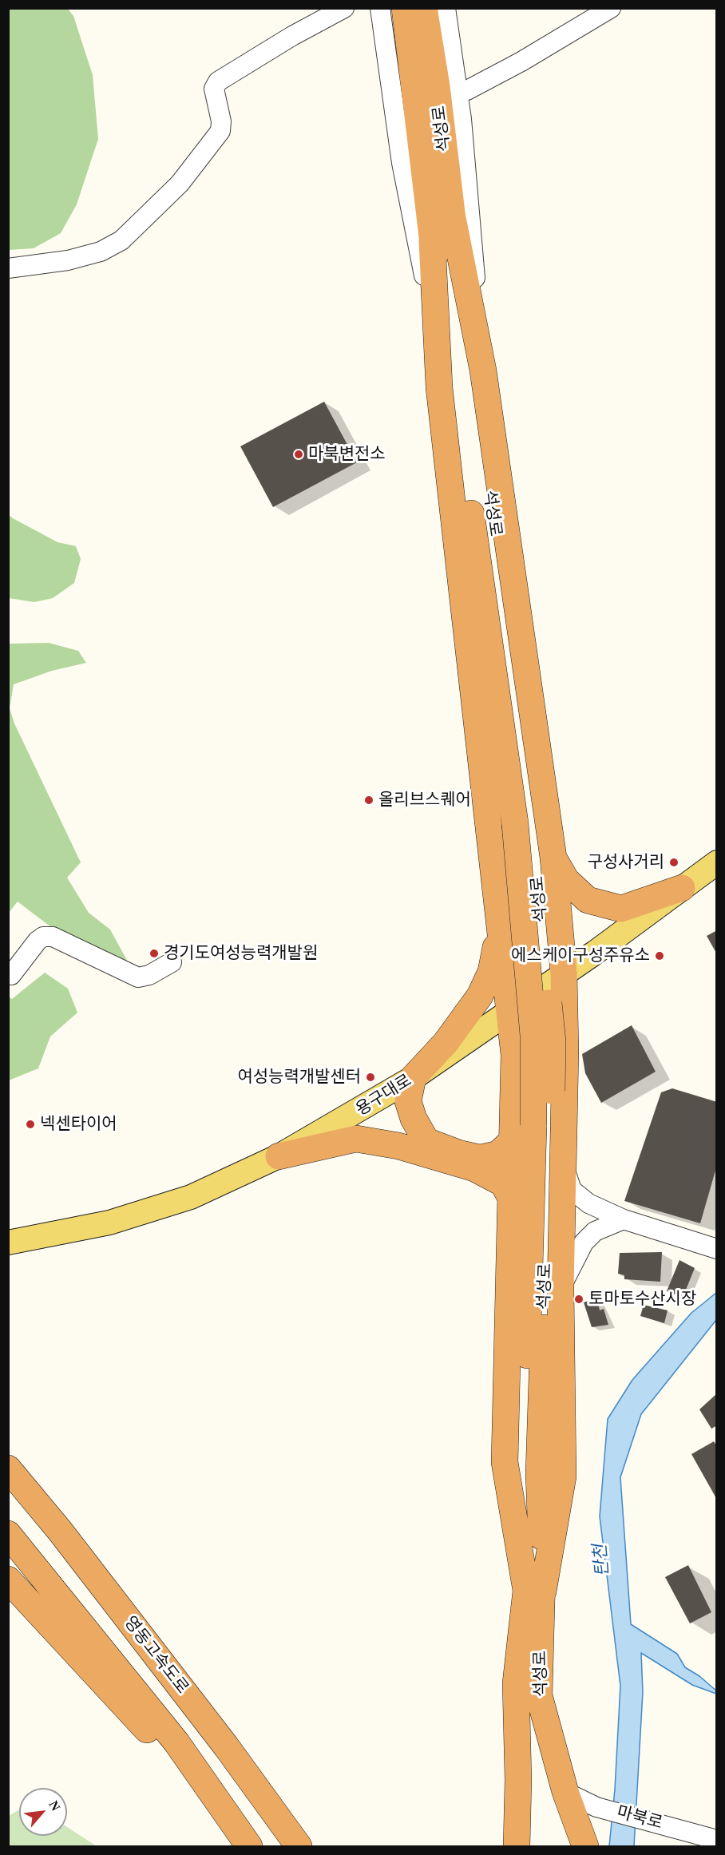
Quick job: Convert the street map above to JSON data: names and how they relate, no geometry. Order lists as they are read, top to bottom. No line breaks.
{"streets":{"highway":["석성로","영동고속도로"],"main road":["용구대로"],"street":["마북로"]},"crossings":[["석성로","마북로"]],"water":["탄천"],"places":["마북변전소","올리브스퀘어","구성사거리","경기도여성능력개발원","에스케이구성주유소","여성능력개발센터","넥센타이어","토마토수산시장"],"north":"top right"}
